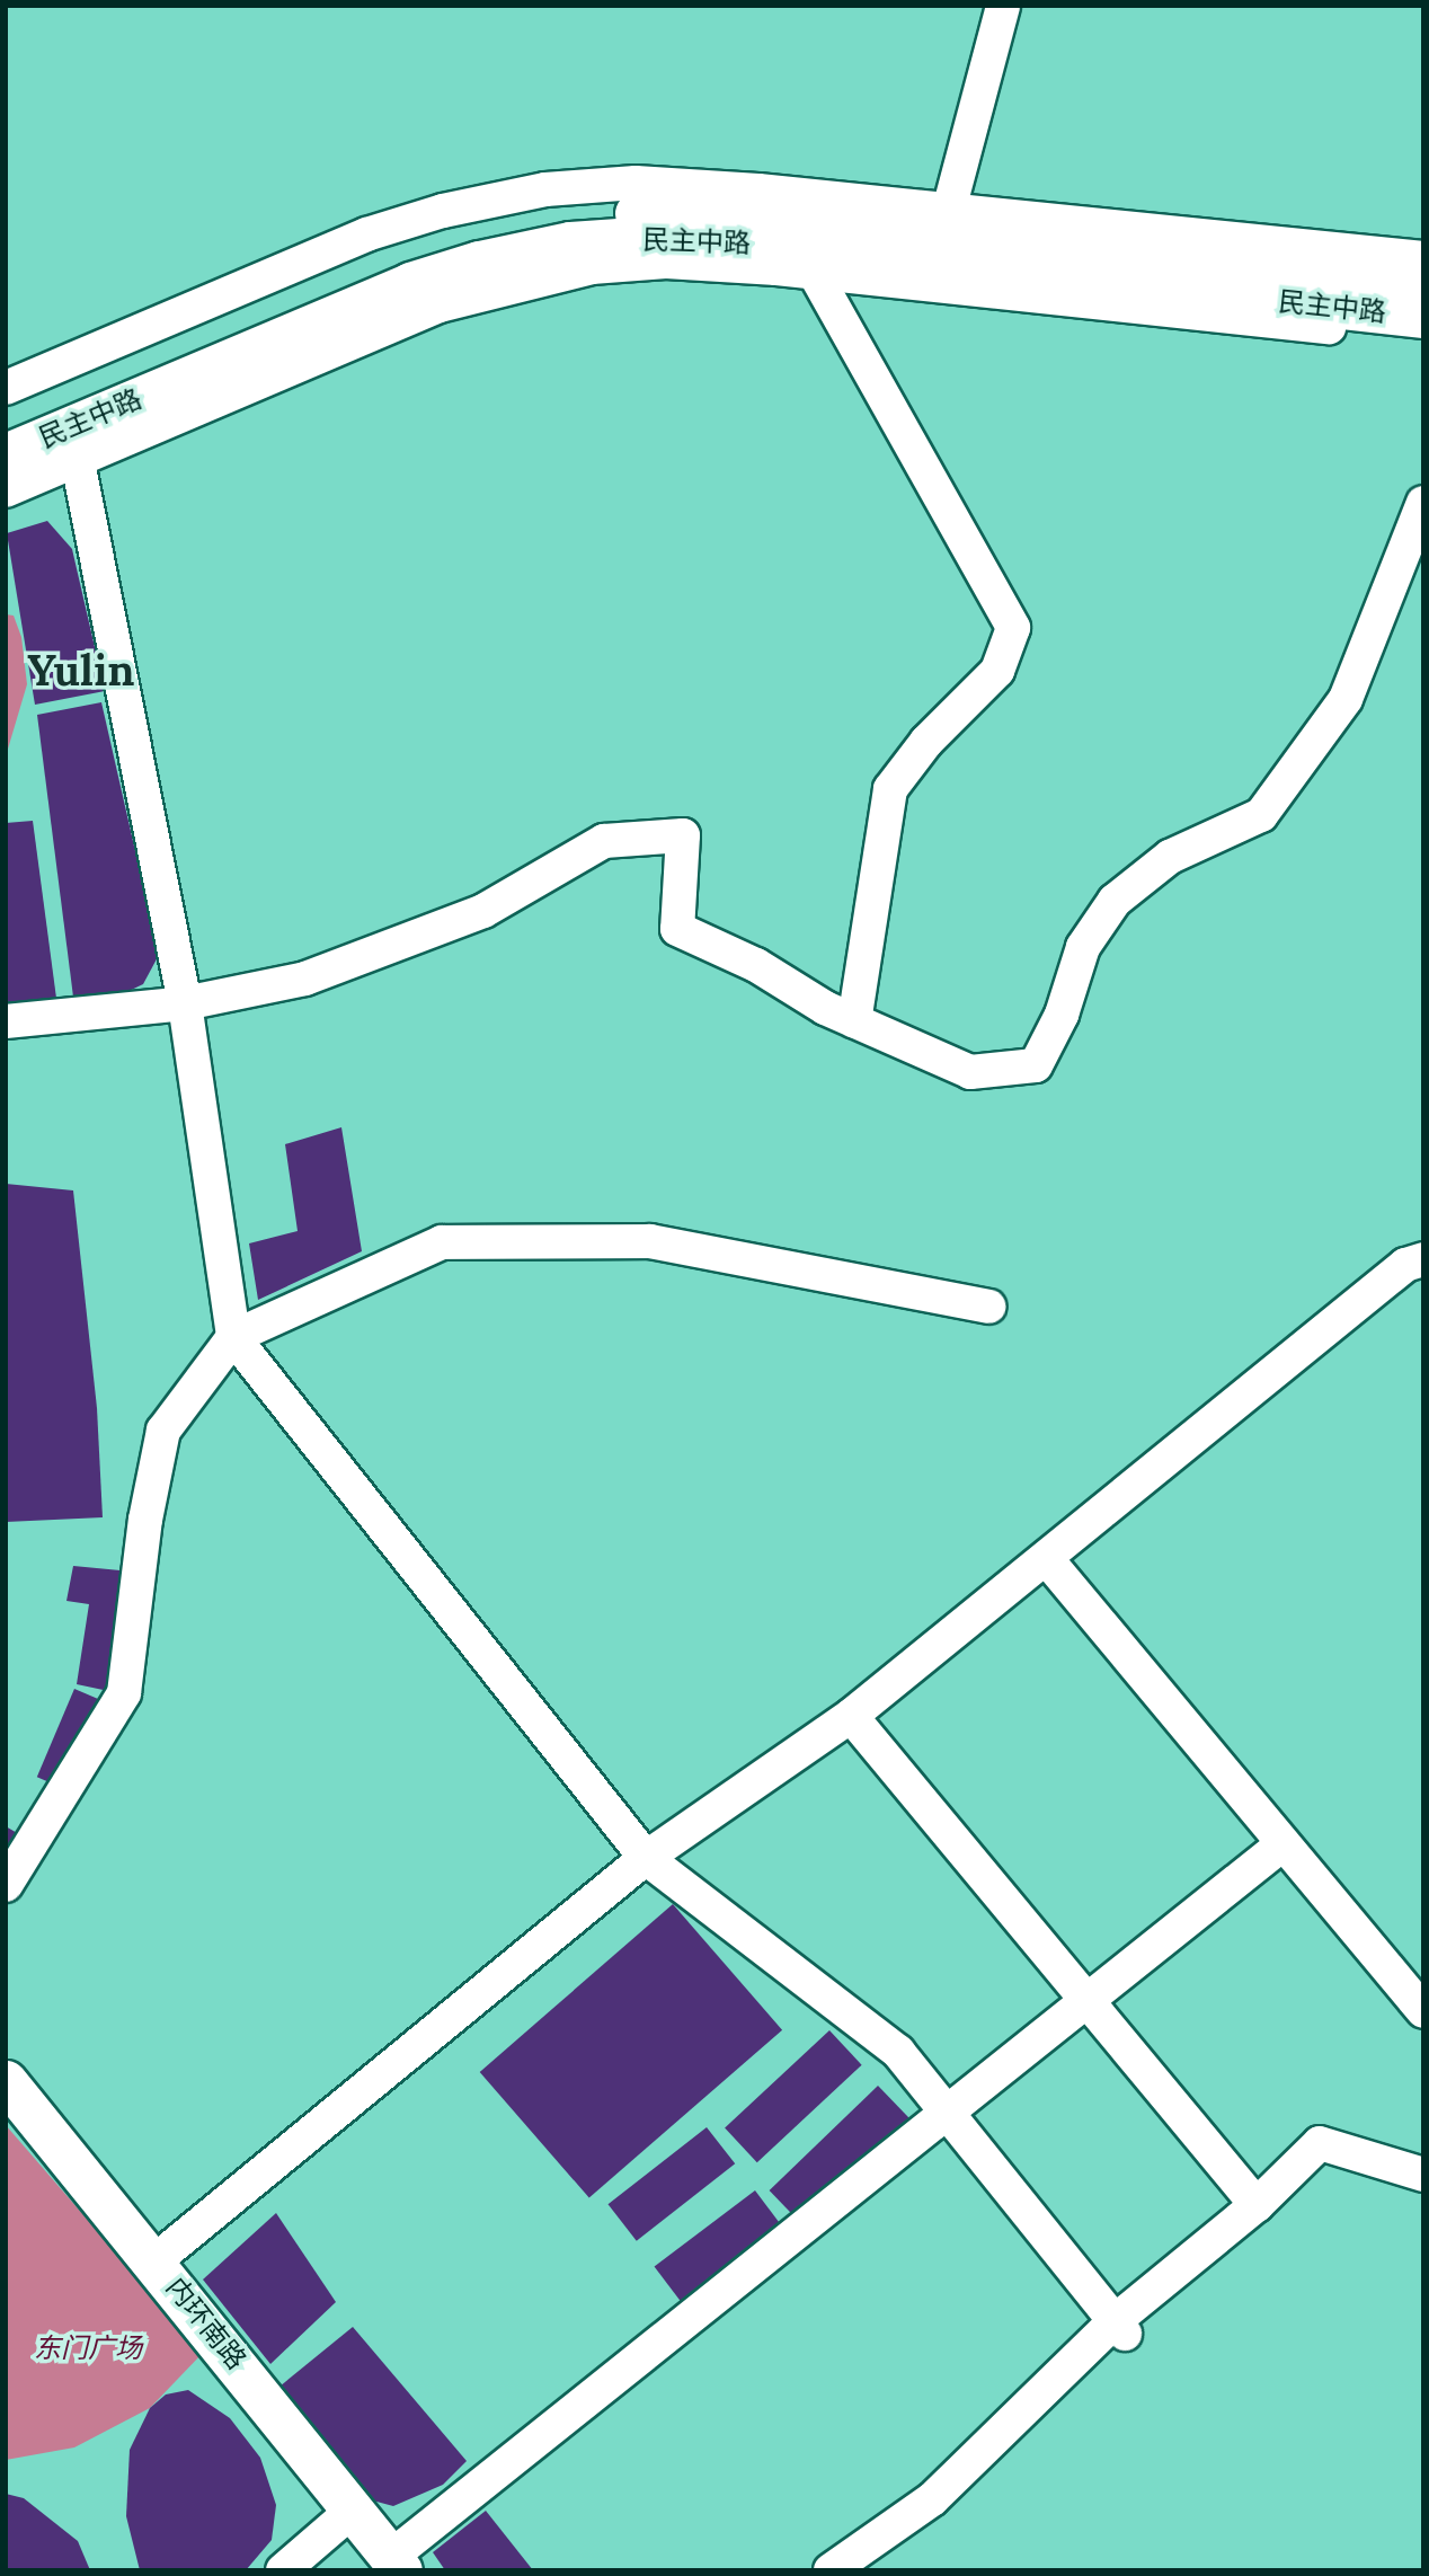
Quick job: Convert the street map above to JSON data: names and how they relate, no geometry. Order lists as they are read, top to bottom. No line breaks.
{"streets":{"main road":["民主中路","内环南路"]},"districts":["Yulin"],"parks":["东门广场"]}
